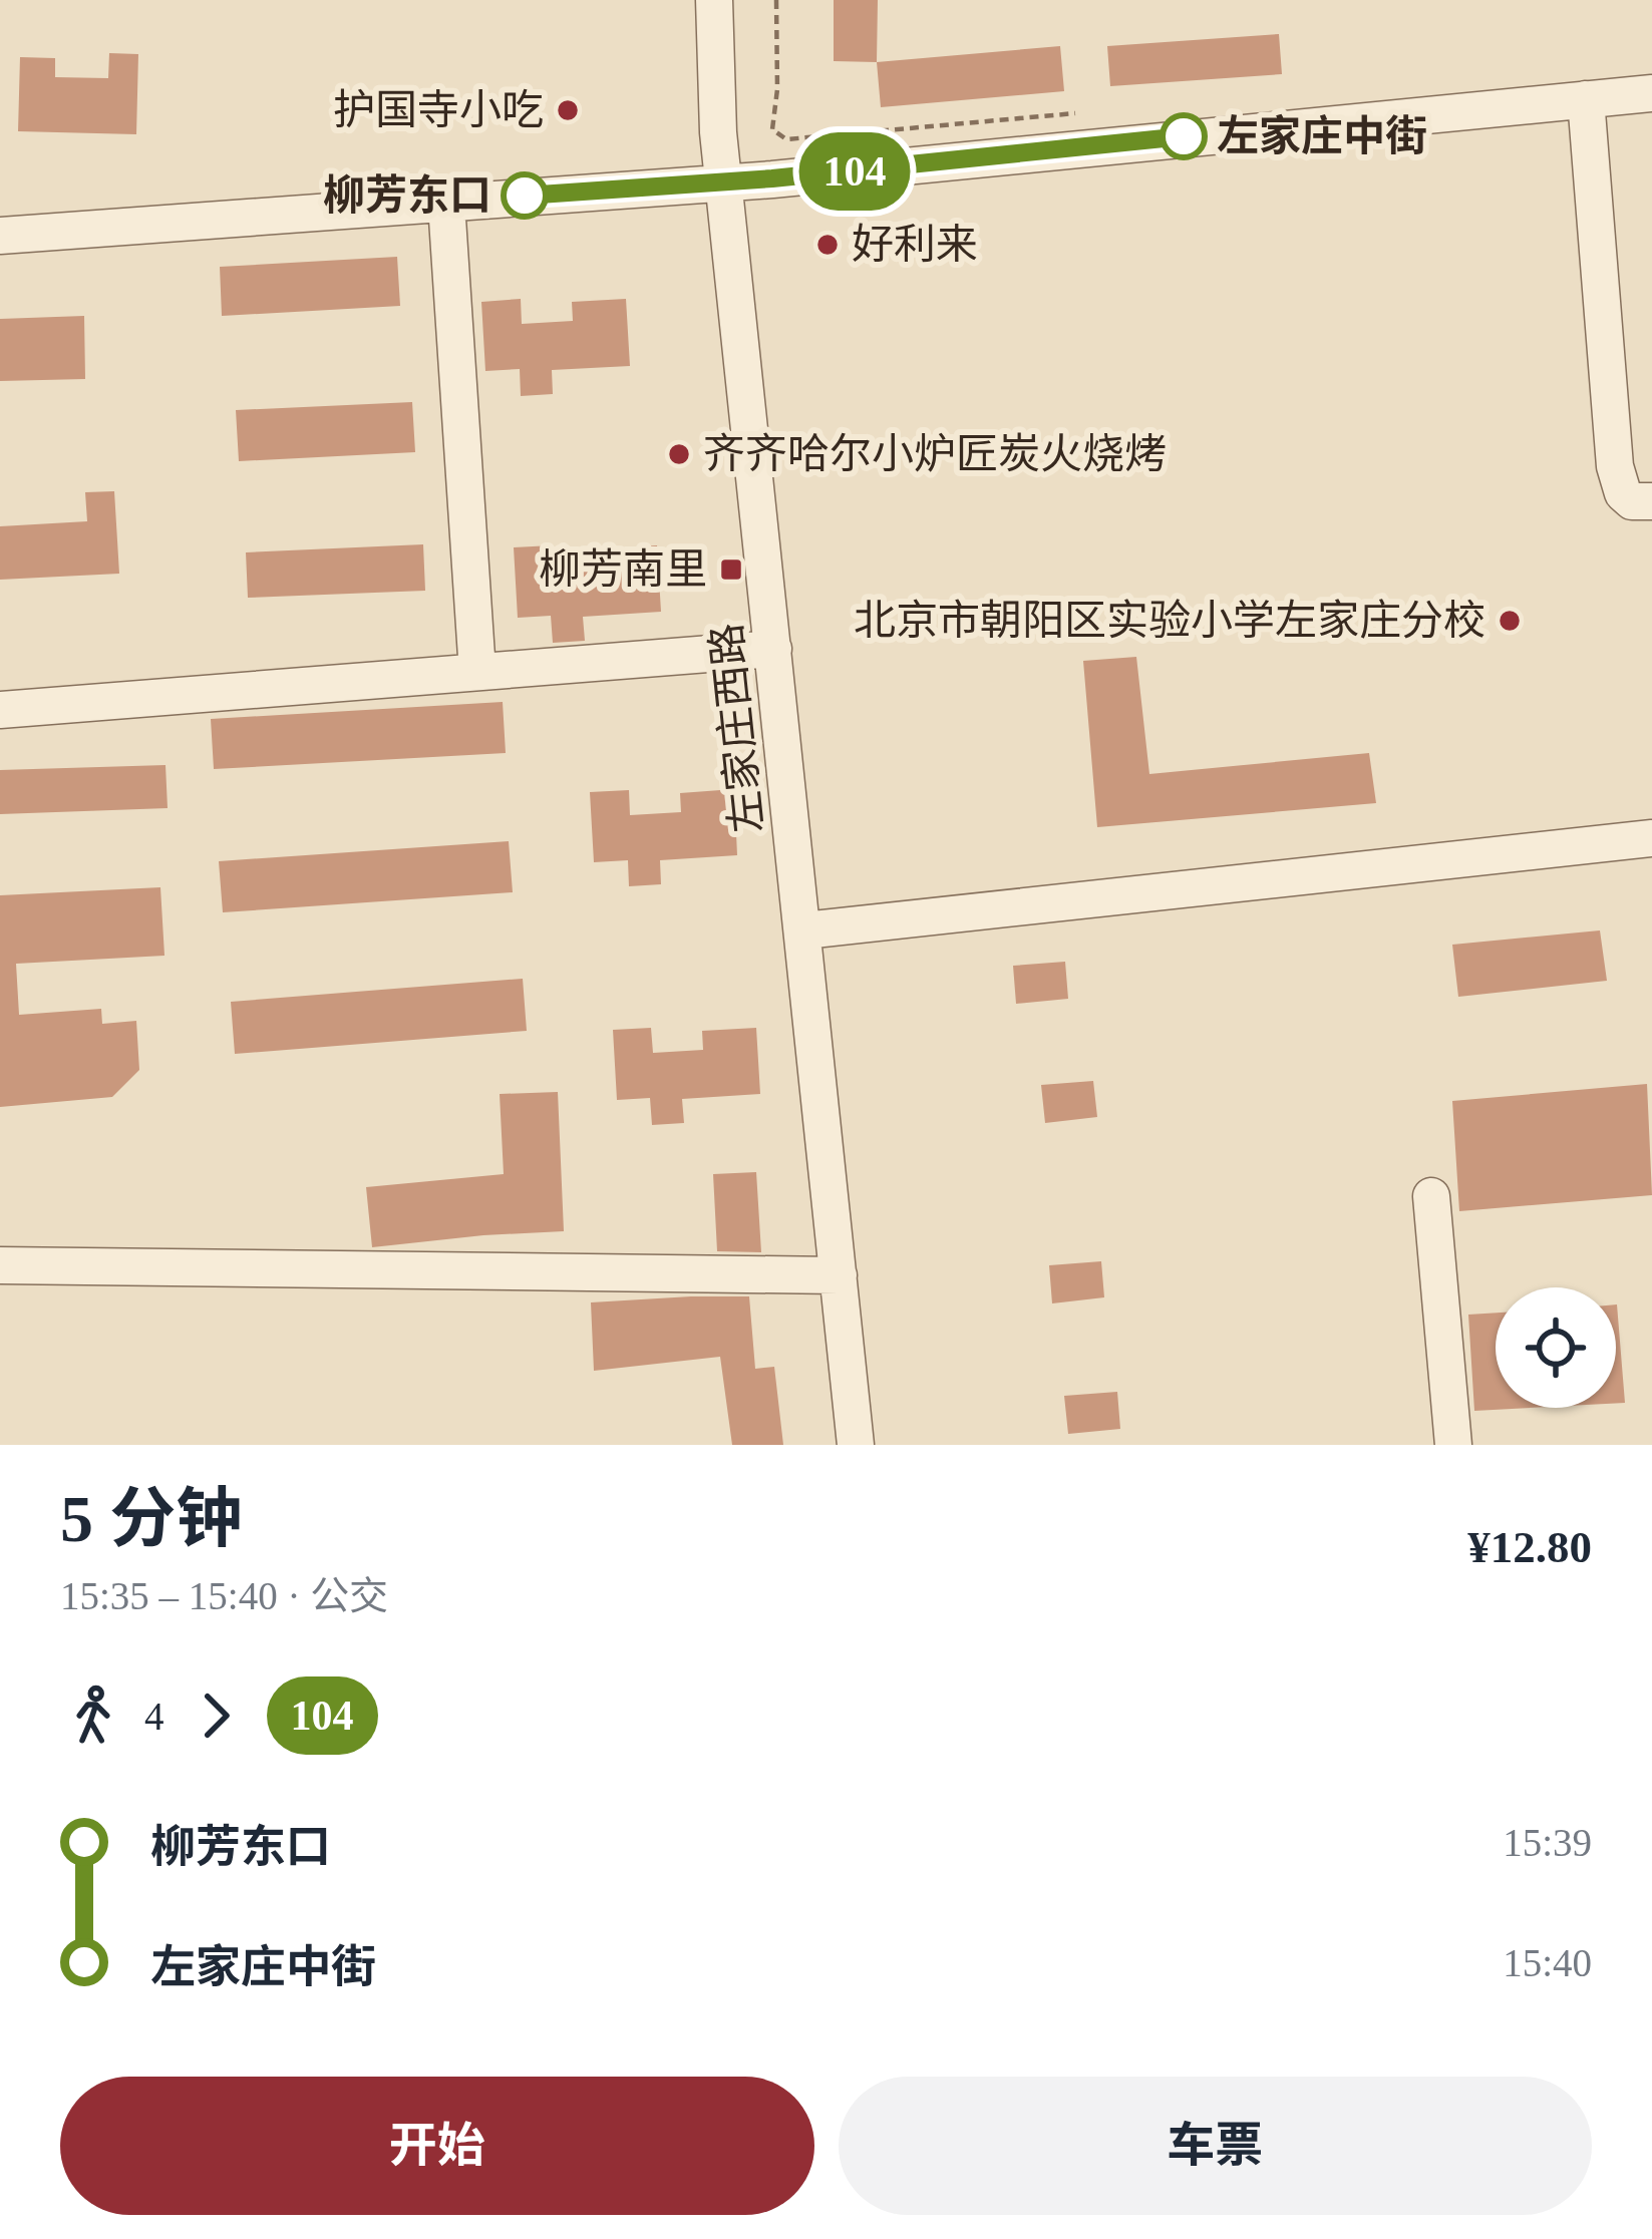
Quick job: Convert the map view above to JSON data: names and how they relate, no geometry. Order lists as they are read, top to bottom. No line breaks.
{"streets":{"street":["左家庄西路"]},"places":{"other":["护国寺小吃","左家庄中街","柳芳东口","好利来","齐齐哈尔小炉匠炭火烧烤","北京市朝阳区实验小学左家庄分校"],"transit":["柳芳南里"]},"lines":["bus line 104"],"page":{"on_map":"104","heading":["5 分钟","15:35 – 15:40 · 公交","¥12.80"],"legs":["4","104"],"list":[{"name":"柳芳东口","value":"15:39"},{"name":"左家庄中街","value":"15:40"}],"buttons":["开始","车票"]}}
